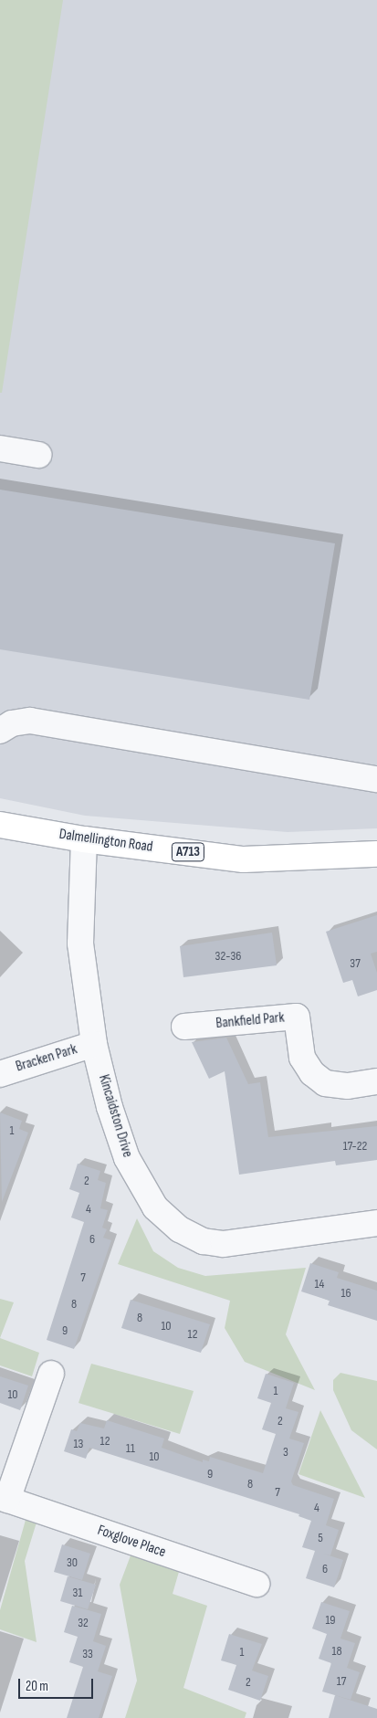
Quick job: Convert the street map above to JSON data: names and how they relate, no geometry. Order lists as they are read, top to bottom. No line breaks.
{"streets":{"main road":["Dalmellington Road","A713"],"street":["Bankfield Park","Bracken Park","Kincaidston Drive","Foxglove Place"]},"crossings":[["Dalmellington Road","Kincaidston Drive"],["Bracken Park","Kincaidston Drive"]],"house_numbers":["32-36","37","1","17-22","2","4","6","7","14","16","8","8","10","9","12","1","10","2","12","13","11","3","10","9","8","7","4","5","30","6","31","19","32","18","1","33","17","2"],"scale_bar":"20 m"}
